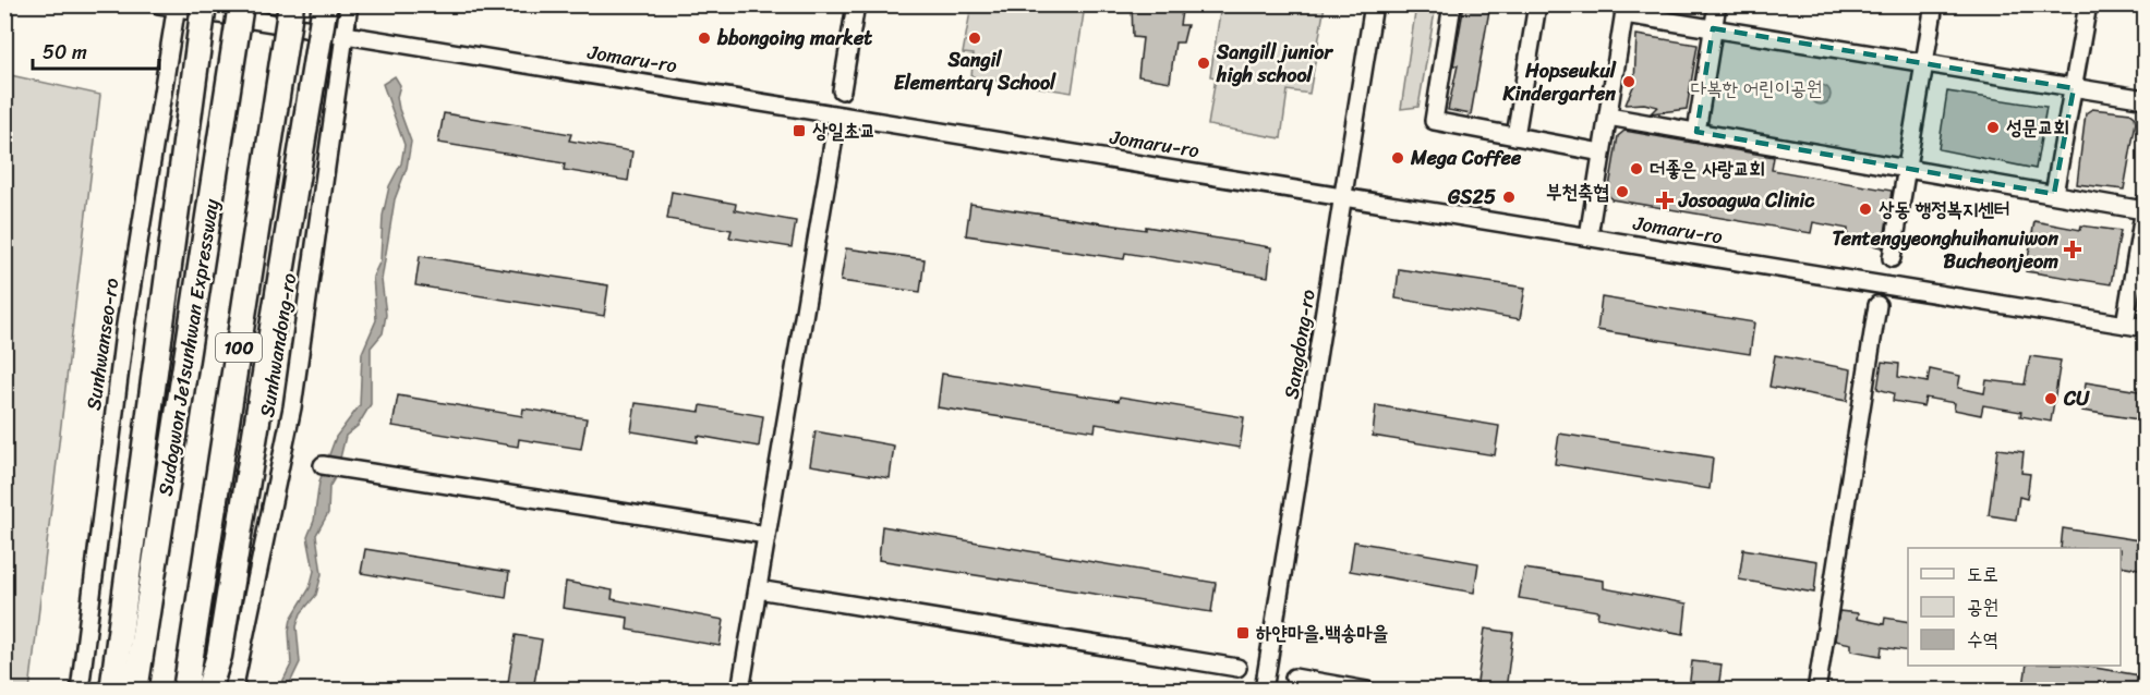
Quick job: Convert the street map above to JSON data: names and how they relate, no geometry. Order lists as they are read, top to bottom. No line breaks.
{"streets":{"highway":["Sudogwon Je1sunhwan Expressway","100"],"street":["Jomaru-ro","Sunhwanseo-ro","Sangdong-ro","Sunhwandong-ro"]},"crossings":[["Jomaru-ro","Sunhwanseo-ro"],["Jomaru-ro","Sangdong-ro"],["Jomaru-ro","Sunhwandong-ro"]],"parks":["다복한 어린이공원"],"places":{"other":["bbongoing market","Sangil Elementary School","Sangill junior high school","Hopseukul Kindergarten","성문교회","Mega Coffee","더좋은 사랑교회","부천축협","GS25","상동 행정복지센터","CU"],"transit":["상일초교","하얀마을.백송마을"],"health":["Josoagwa Clinic","Tentengyeonghuihanuiwon Bucheonjeom"]},"legend":["도로","공원","수역"],"scale_bar":"50 m"}
